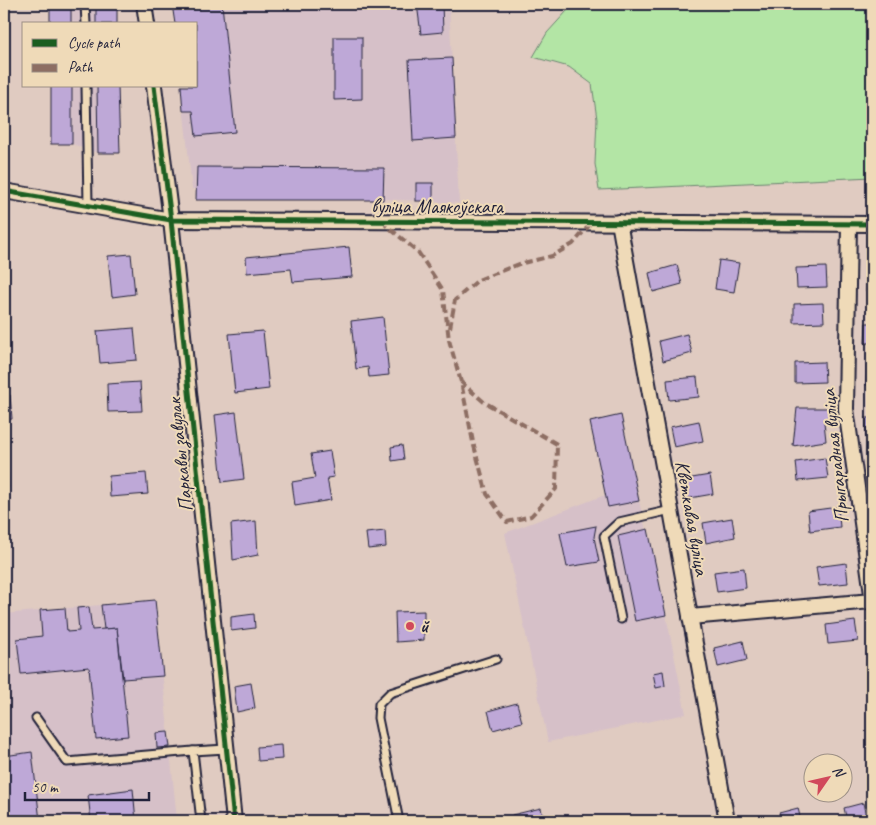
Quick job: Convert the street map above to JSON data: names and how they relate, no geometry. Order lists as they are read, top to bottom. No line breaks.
{"streets":{"street":["вуліца Маякоўскага","Паркавы завулак","Прыгарадная вуліца","Кветкавая вуліца"]},"crossings":[["вуліца Маякоўскага","Паркавы завулак"],["вуліца Маякоўскага","Прыгарадная вуліца"],["вуліца Маякоўскага","Кветкавая вуліца"]],"places":["й"],"legend":["Cycle path","Path"],"scale_bar":"50 m","north":"top right"}
